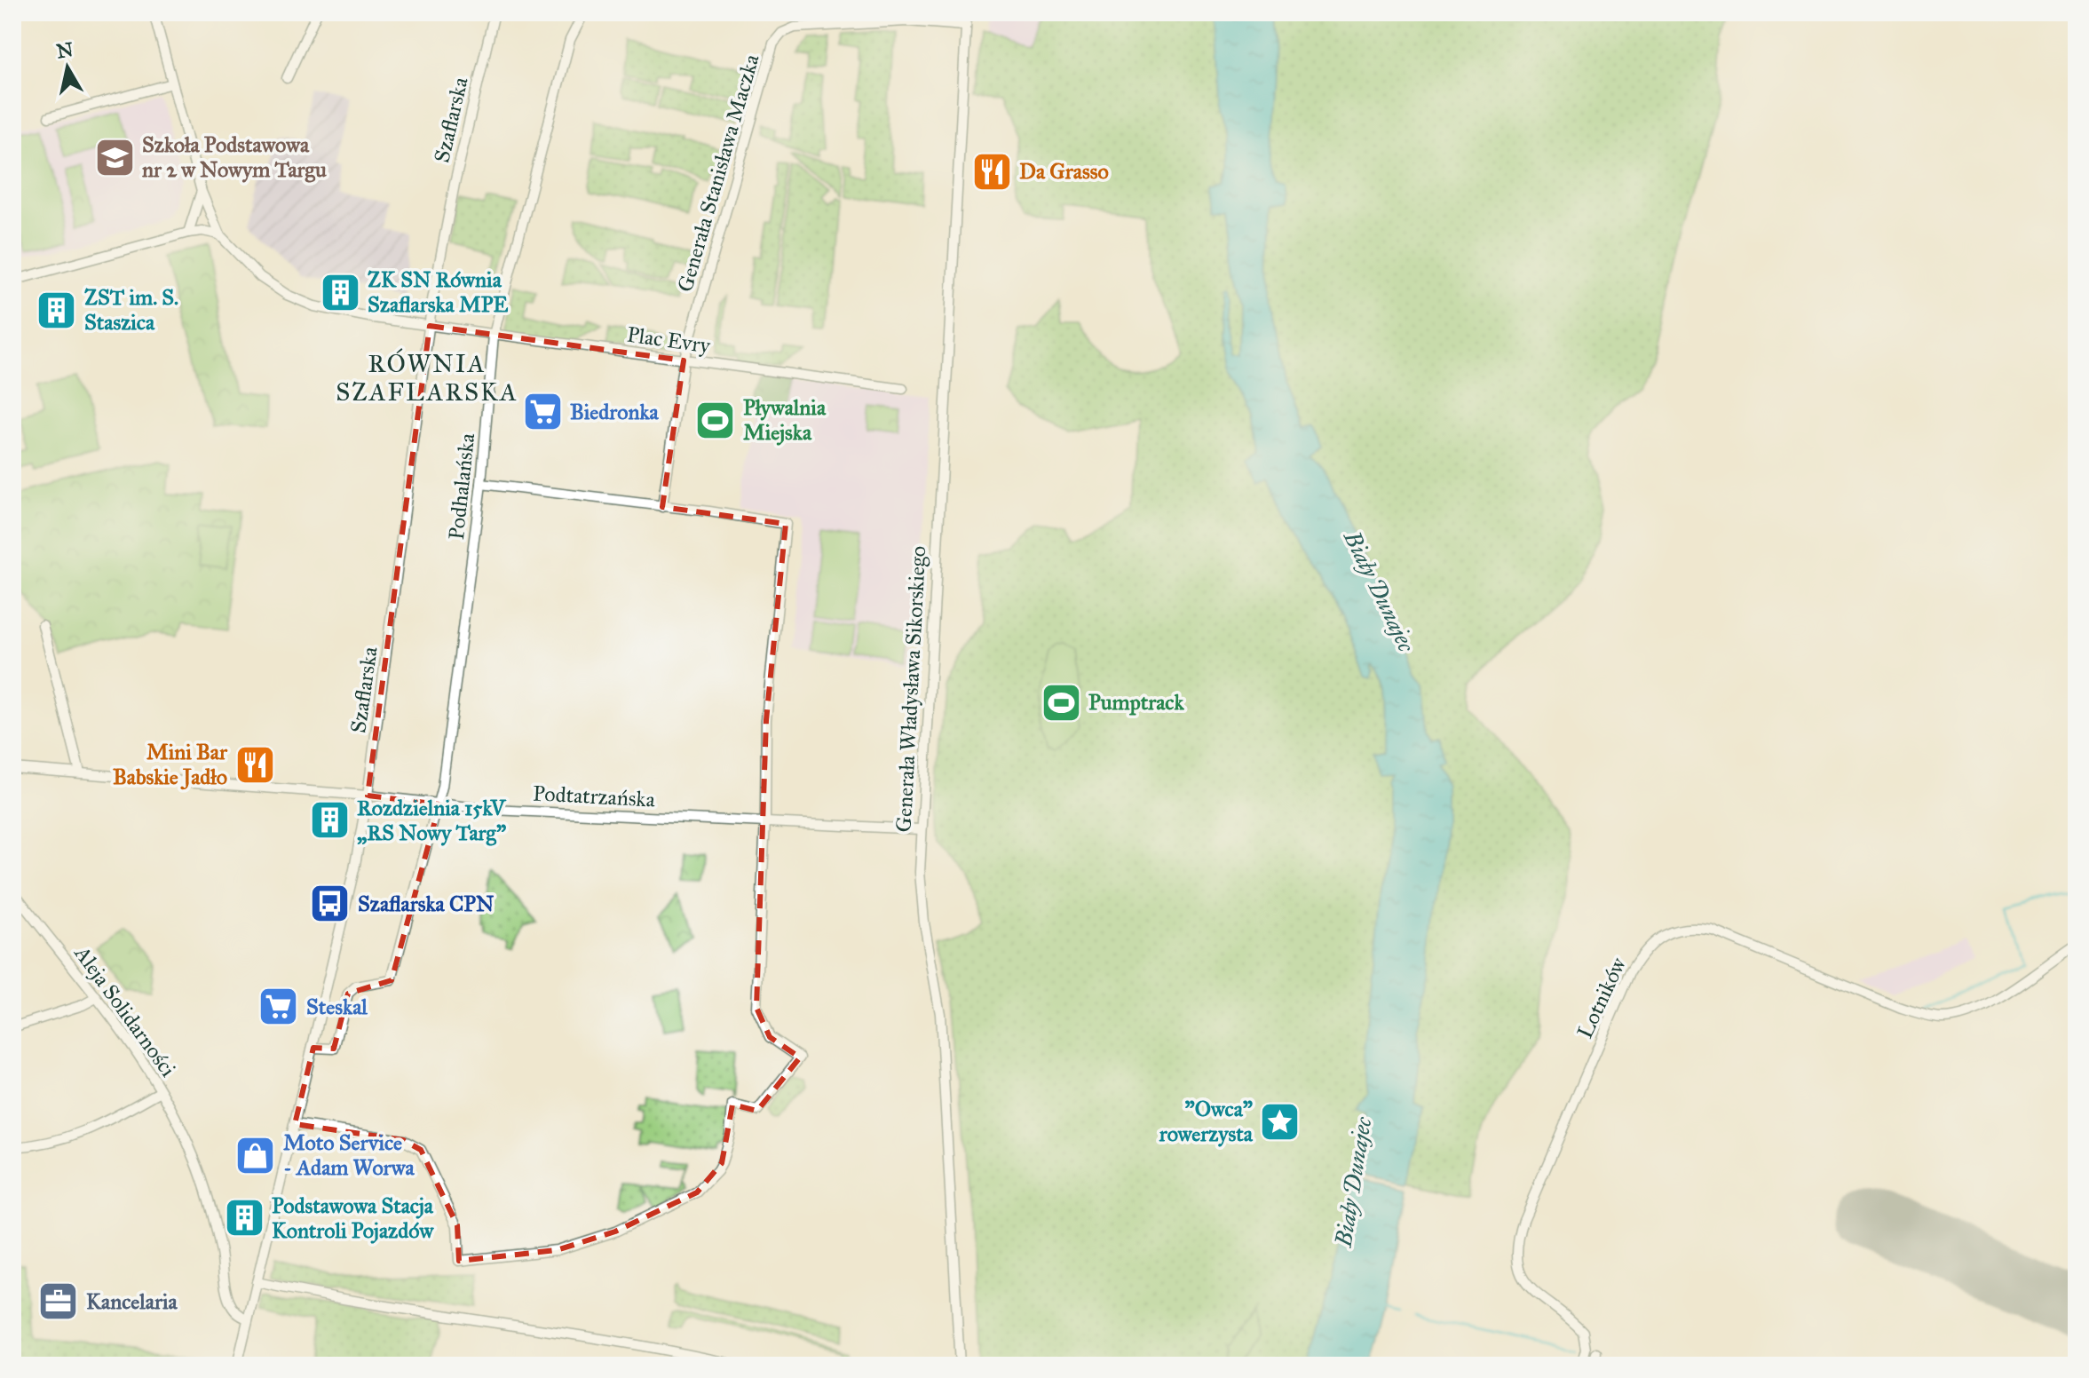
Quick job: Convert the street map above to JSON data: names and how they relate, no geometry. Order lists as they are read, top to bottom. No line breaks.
{"streets":{"street":["Szaflarska","Generała Stanisława Maczka","Plac Evry","Podhalańska","Generała Władysława Sikorskiego","Podtatrzańska","Lotników","Aleja Solidarności"]},"crossings":[["Szaflarska","Plac Evry"],["Szaflarska","Podhalańska"],["Szaflarska","Podtatrzańska"],["Szaflarska","Aleja Solidarności"],["Generała Stanisława Maczka","Plac Evry"],["Generała Stanisława Maczka","Generała Władysława Sikorskiego"],["Plac Evry","Podhalańska"],["Podhalańska","Podtatrzańska"],["Generała Władysława Sikorskiego","Podtatrzańska"]],"districts":["RÓWNIA SZAFLARSKA"],"water":["Biały Dunajec"],"places":{"school or university":["Szkoła Podstawowa nr 2 w Nowym Targu"],"restaurant":["Da Grasso","Mini Bar Babskie Jadło"],"building":["ZK SN Równia Szaflarska MPE","ZST im. S. Staszica","Rozdzielnia 15kV „RS Nowy Targ”","Podstawowa Stacja Kontroli Pojazdów"],"supermarket":["Biedronka","Steskal"],"sports":["Pływalnia Miejska","Pumptrack"],"bus stop":["Szaflarska CPN"],"place":["\"Owca\" rowerzysta"],"shop":["Moto Service - Adam Worwa"],"office":["Kancelaria"]},"north":"top"}
